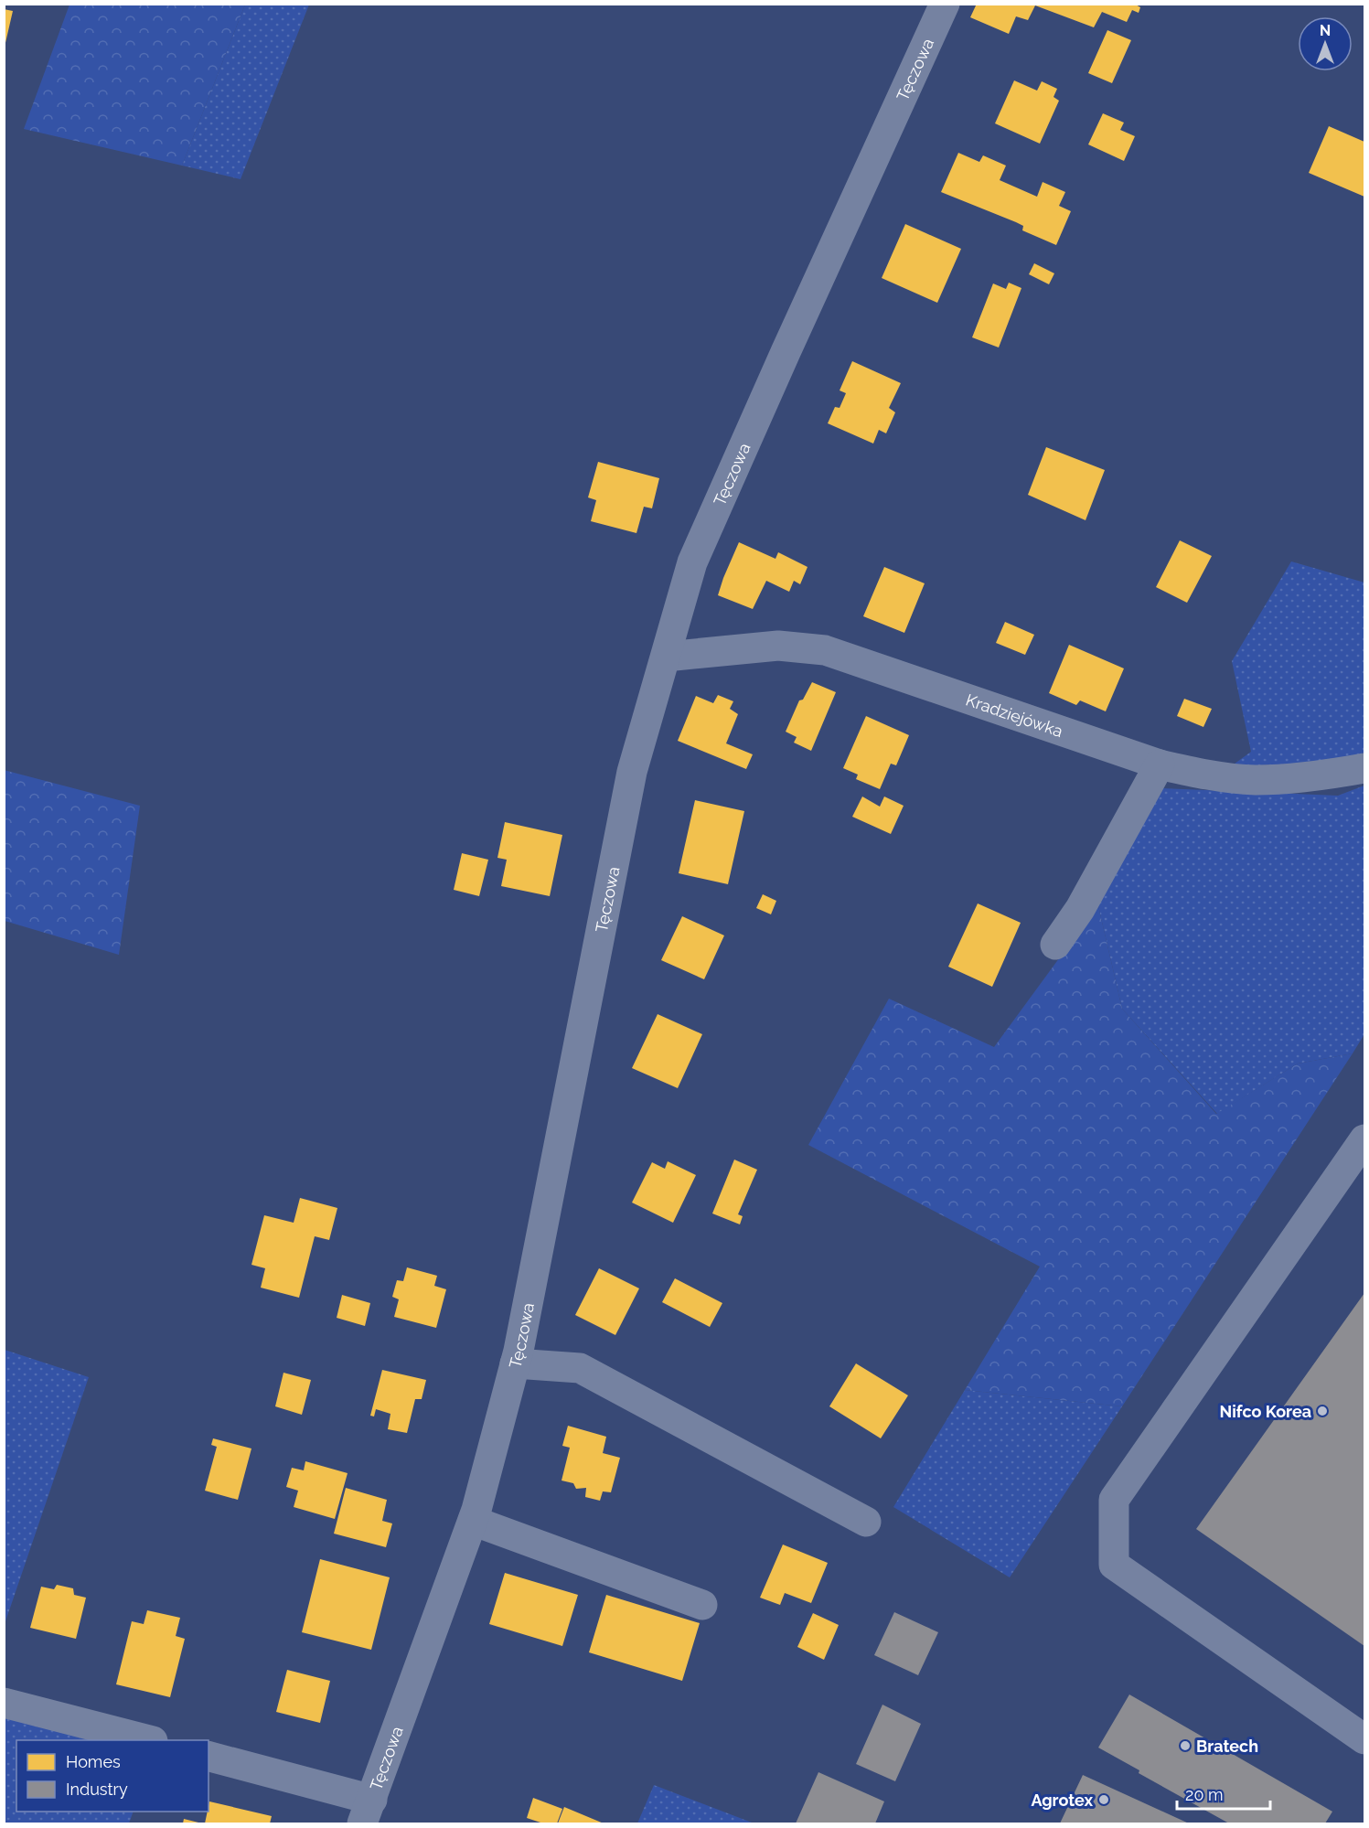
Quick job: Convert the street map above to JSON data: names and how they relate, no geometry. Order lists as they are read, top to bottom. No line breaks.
{"streets":{"street":["Tęczowa","Kradziejówka"]},"crossings":[["Tęczowa","Kradziejówka"]],"places":["Nifco Korea","Bratech","Agrotex"],"legend":["Homes","Industry"],"scale_bar":"20 m","north":"top"}
